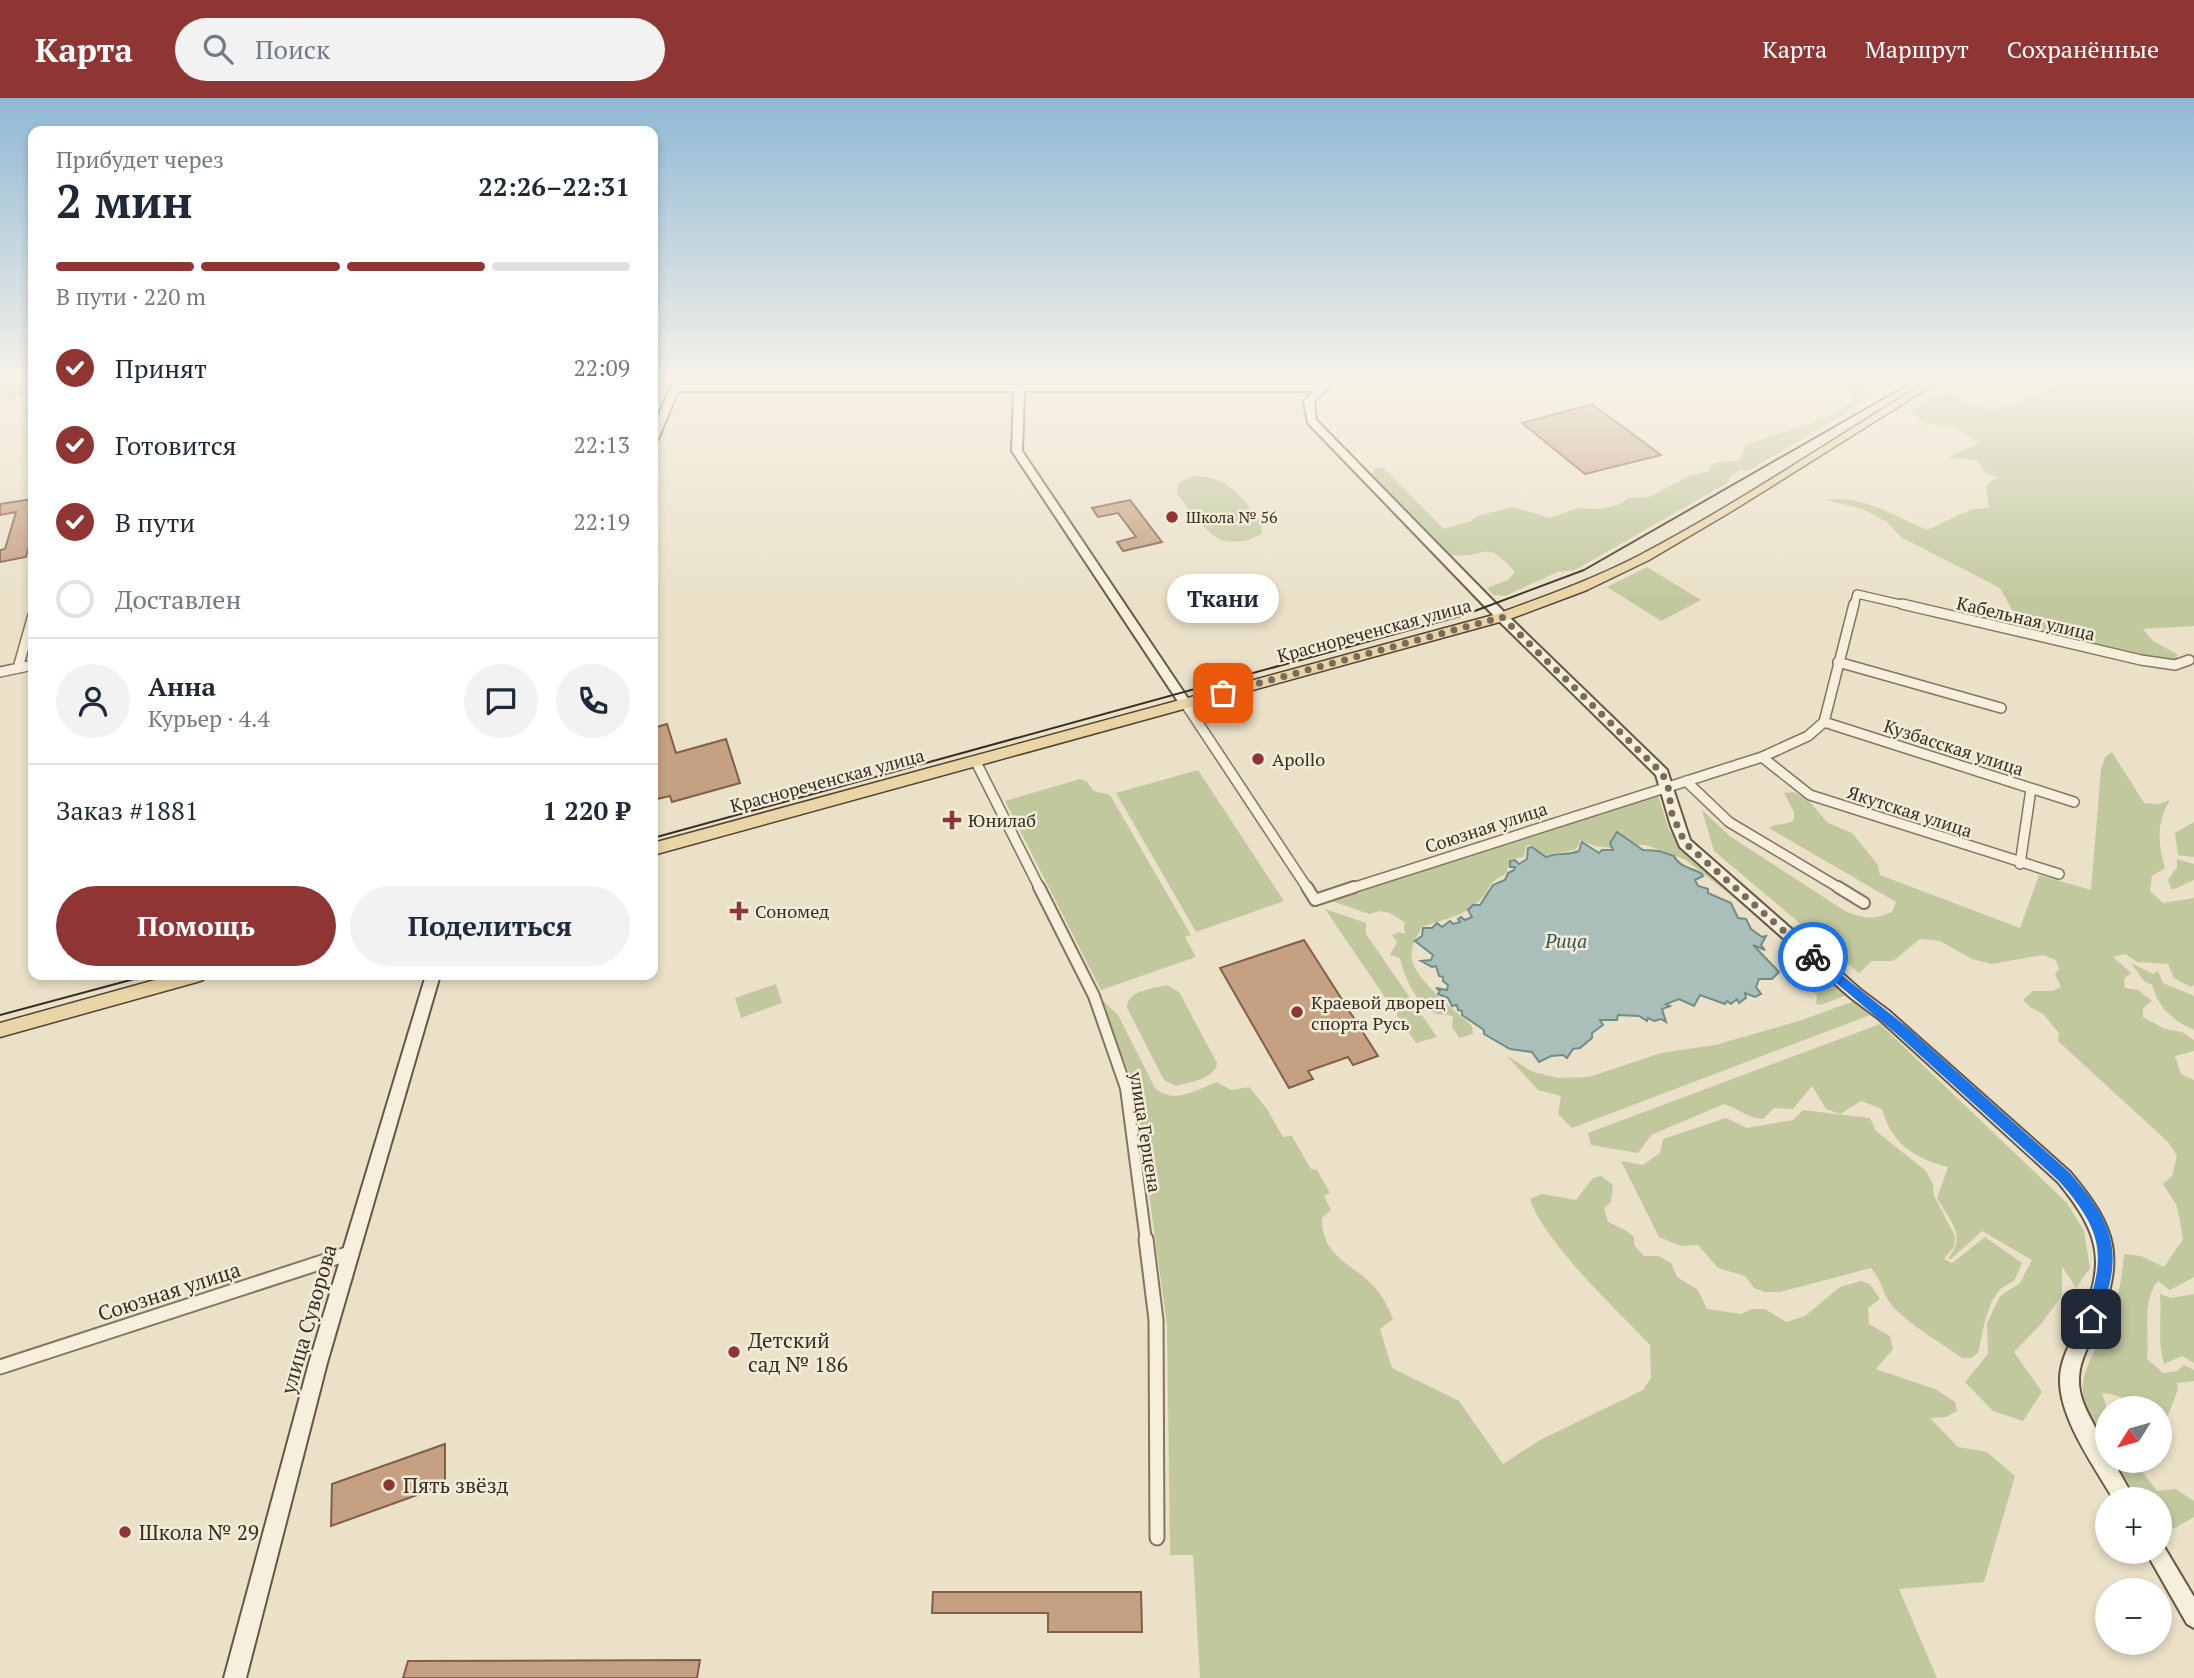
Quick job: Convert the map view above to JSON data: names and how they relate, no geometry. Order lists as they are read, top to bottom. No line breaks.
{"streets":{"main road":["Краснореченская улица"],"street":["Кабельная улица","Кузбасская улица","Якутская улица","Союзная улица","улица Герцена","улица Суворова"]},"crossings":[["Краснореченская улица","Союзная улица"],["Краснореченская улица","улица Герцена"],["Кузбасская улица","Союзная улица"],["Якутская улица","Союзная улица"],["Союзная улица","улица Суворова"]],"water":["Рица"],"places":{"other":["Школа № 56","Ткани","Apollo","Краевой дворец спорта Русь","Детский сад № 186","Пять звёзд","Школа № 29"],"health":["Юнилаб","Сономед"]},"north":"bottom left","page":{"header":"Карта","search":"Поиск","nav":["Карта","Маршрут","Сохранённые"],"heading":["2 мин","Прибудет через","22:26–22:31"],"panel":["Анна","Курьер · 4.4","Заказ #1881","1 220 ₽"],"bar":"В пути · 220 m","list":[["Принят","22:09"],["Готовится","22:13"],["В пути","22:19"],"Доставлен"],"bubble":"Ткани","buttons":["Помощь","Поделиться"],"map_buttons":["+","−"]}}
